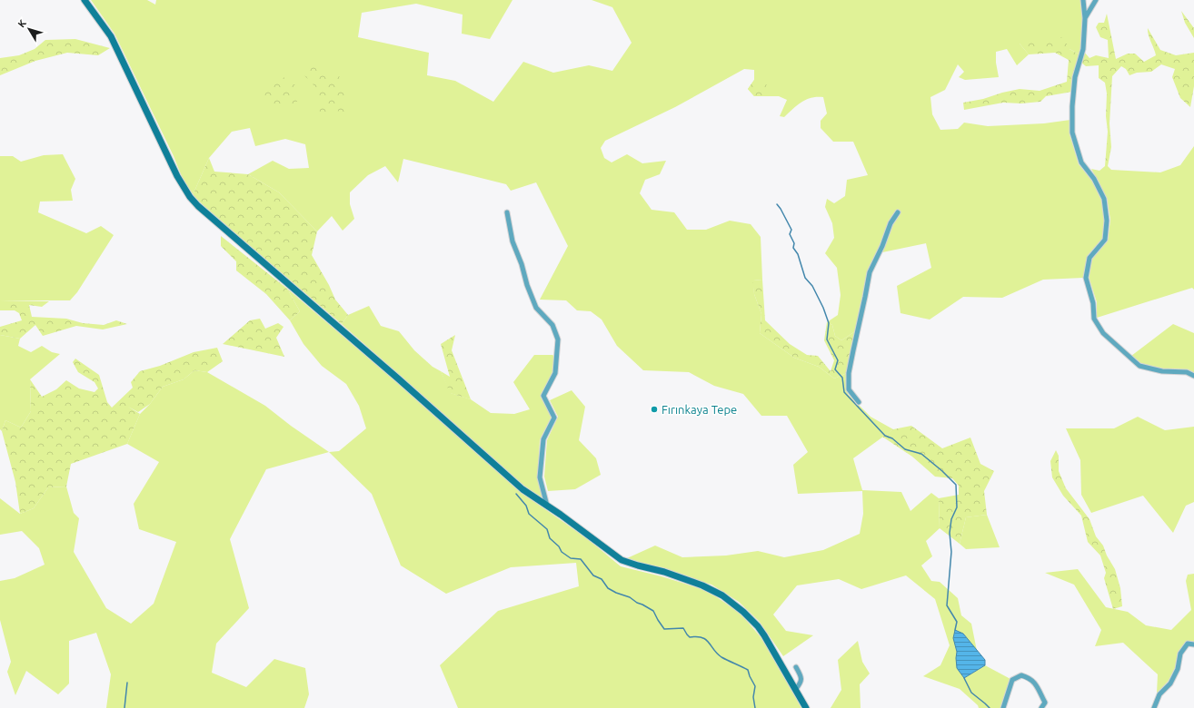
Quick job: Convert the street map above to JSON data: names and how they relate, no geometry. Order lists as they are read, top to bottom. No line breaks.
{"places":["Fırınkaya Tepe"],"north":"top left"}
